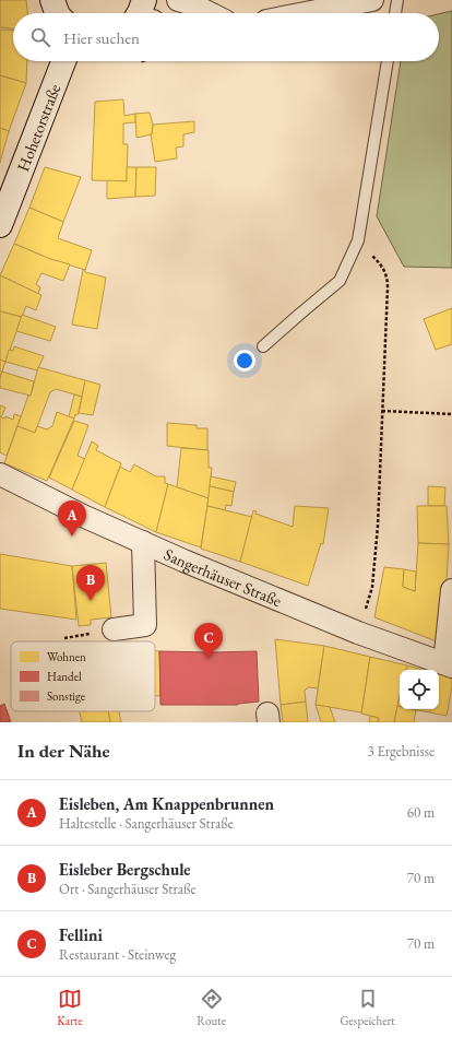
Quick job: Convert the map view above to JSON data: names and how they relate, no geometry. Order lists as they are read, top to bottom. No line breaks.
{"streets":{"main road":["Hohetorstraße"],"street":["Sangerhäuser Straße"]},"legend":["Wohnen","Handel","Sonstige"],"page":{"search":"Hier suchen","pins":["A","B","C"],"heading":["In der Nähe","3 Ergebnisse"],"list":[{"mark":"A","name":"Eisleben, Am Knappenbrunnen","note":"Haltestelle · Sangerhäuser Straße","value":"60 m"},{"mark":"B","name":"Eisleber Bergschule","note":"Ort · Sangerhäuser Straße","value":"70 m"},{"mark":"C","name":"Fellini","note":"Restaurant · Steinweg","value":"70 m"}],"nav":["Karte","Route","Gespeichert"]}}
